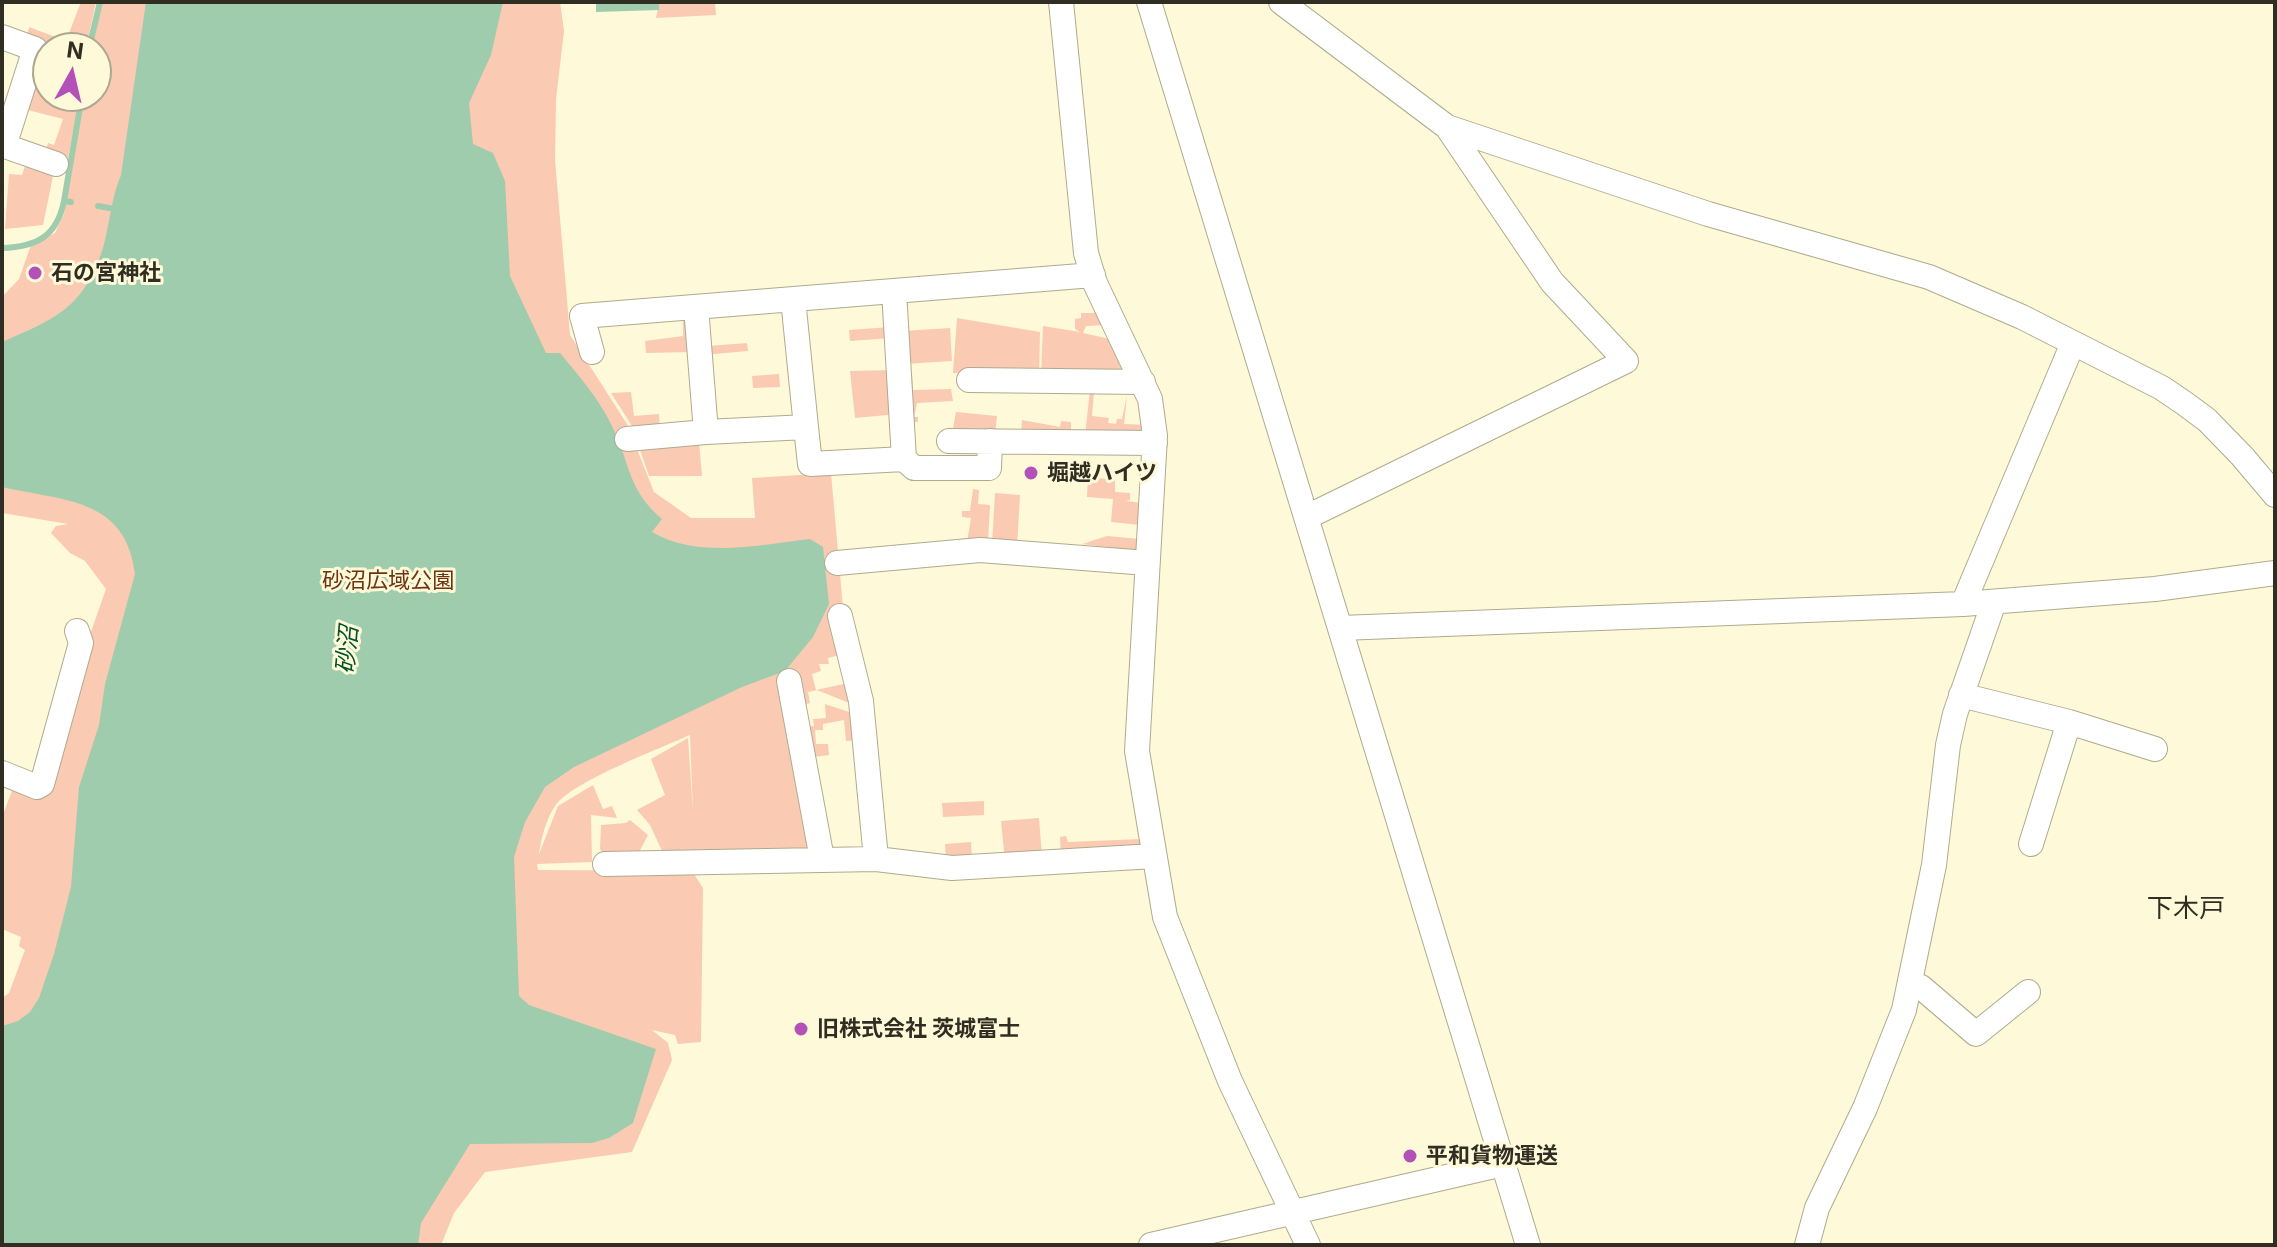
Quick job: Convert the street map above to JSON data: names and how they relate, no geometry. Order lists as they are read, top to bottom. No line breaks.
{"districts":["下木戸"],"water":["砂沼"],"parks":["砂沼広域公園"],"places":["石の宮神社","堀越ハイツ","旧株式会社 茨城富士","平和貨物運送"],"north":"top"}
